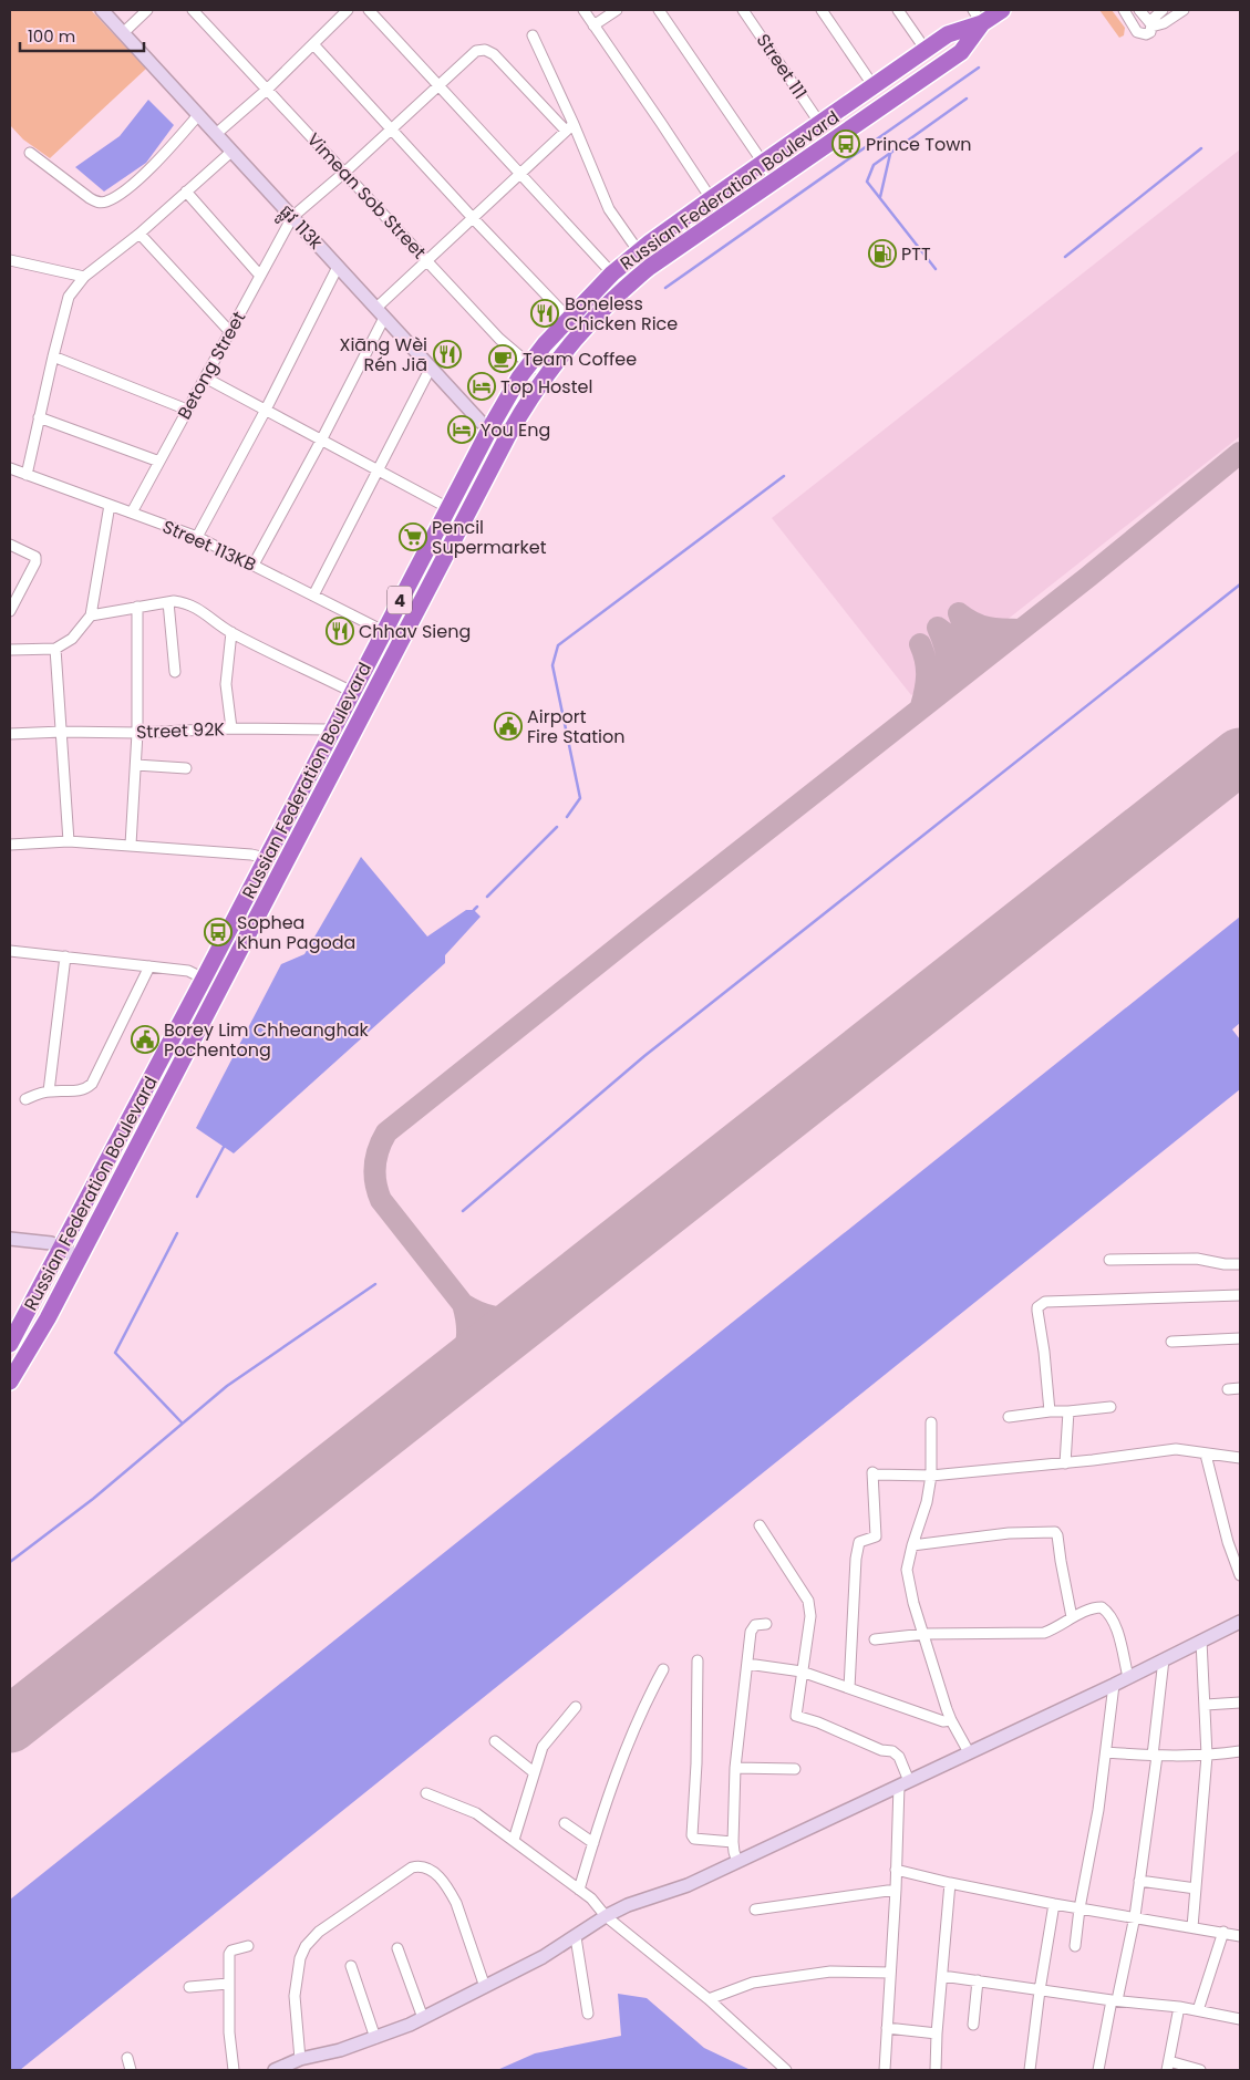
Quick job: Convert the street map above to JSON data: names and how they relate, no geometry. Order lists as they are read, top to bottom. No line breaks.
{"streets":{"highway":["Russian Federation Boulevard","4"],"street":["Street 111","Vimean Sob Street","ផ្លូវ 113k","Betong Street","Street 113KB","Street 92K"]},"crossings":[["Street 111","Russian Federation Boulevard"],["Russian Federation Boulevard","Vimean Sob Street"],["Russian Federation Boulevard","ផ្លូវ 113k"],["Russian Federation Boulevard","Street 113KB"],["Russian Federation Boulevard","Street 92K"],["ផ្លូវ 113k","Betong Street"],["Betong Street","Street 113KB"]],"places":{"bus stop":["Prince Town","Sophea Khun Pagoda"],"fuel station":["PTT"],"restaurant":["Boneless Chicken Rice","Xiāng Wèi Rén Jiā","Chhav Sieng"],"cafe":["Team Coffee"],"hotel":["Top Hostel","You Eng"],"supermarket":["Pencil Supermarket"],"public building":["Airport Fire Station","Borey Lim Chheanghak Pochentong"]},"scale_bar":"100 m"}
